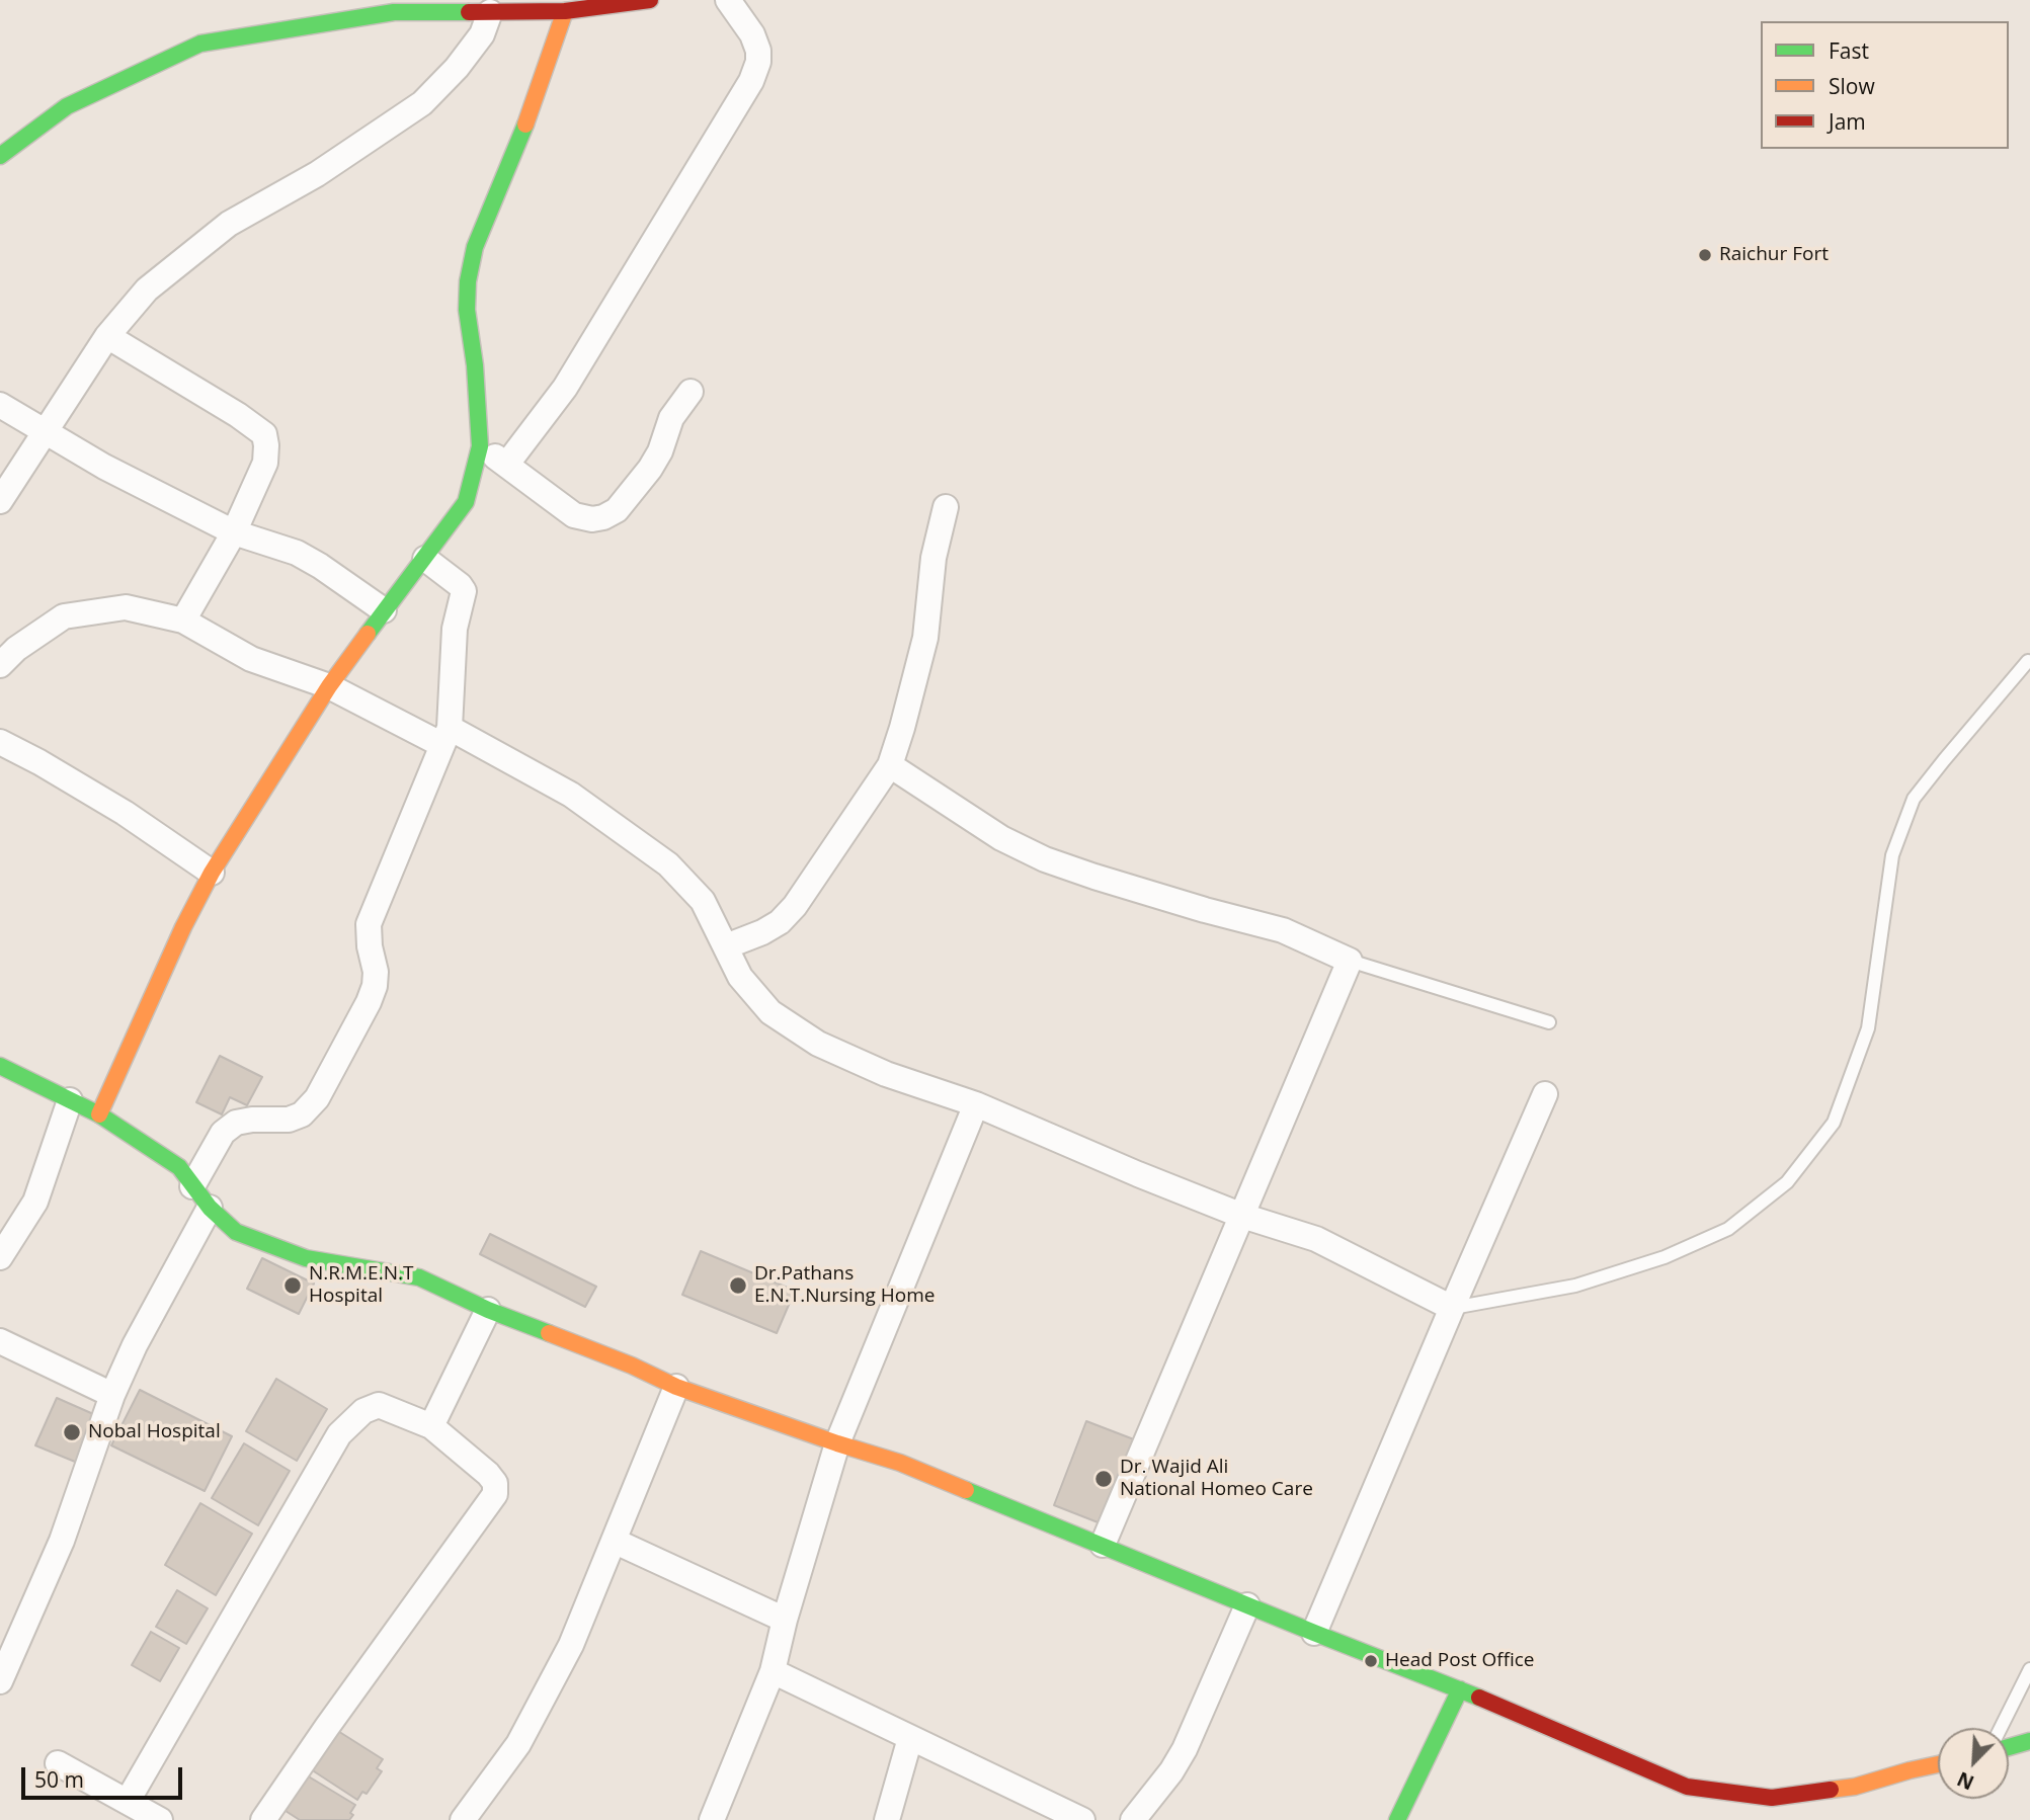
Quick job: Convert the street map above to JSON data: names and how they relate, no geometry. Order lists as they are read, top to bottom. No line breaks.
{"places":["Raichur Fort","N.R.M.E.N.T Hospital","Dr.Pathans E.N.T.Nursing Home","Nobal Hospital","Dr. Wajid Ali National Homeo Care","Head Post Office"],"legend":["Fast","Slow","Jam"],"scale_bar":"50 m","north":"bottom left"}
